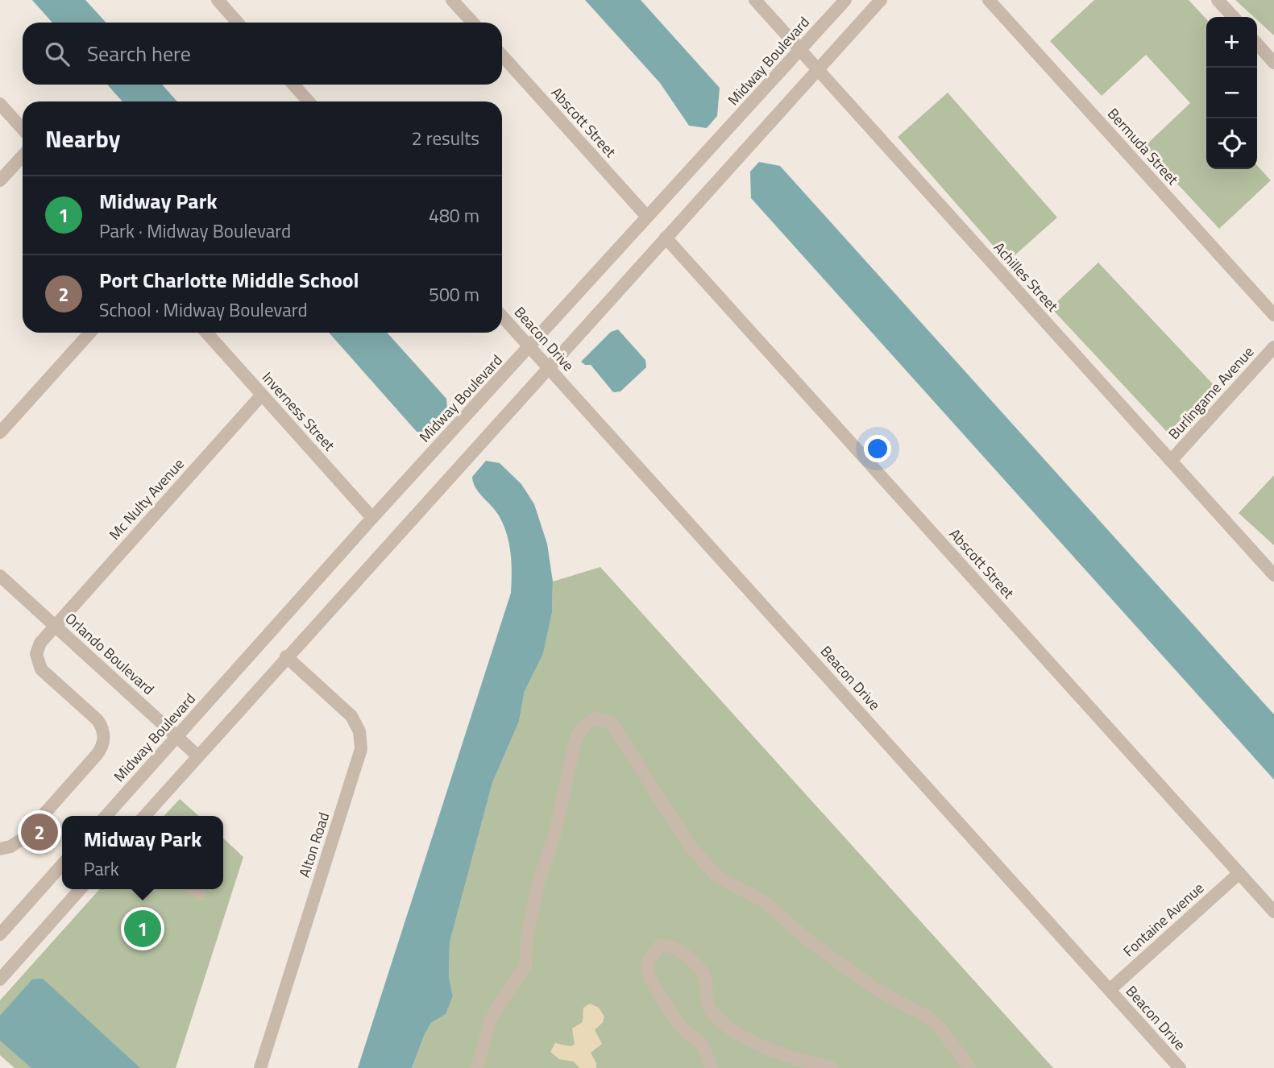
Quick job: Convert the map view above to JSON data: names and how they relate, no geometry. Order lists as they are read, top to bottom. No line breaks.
{"streets":{"street":["Midway Boulevard","Abscott Street","Bermuda Street","Achilles Street","Beacon Drive","Burlingame Avenue","Inverness Street","Mc Nulty Avenue","Orlando Boulevard","Alton Road","Fontaine Avenue"]},"crossings":[["Midway Boulevard","Abscott Street"],["Midway Boulevard","Achilles Street"],["Midway Boulevard","Beacon Drive"],["Midway Boulevard","Inverness Street"],["Midway Boulevard","Orlando Boulevard"],["Abscott Street","Fontaine Avenue"],["Achilles Street","Burlingame Avenue"],["Beacon Drive","Fontaine Avenue"],["Inverness Street","Mc Nulty Avenue"],["Mc Nulty Avenue","Orlando Boulevard"]],"page":{"map_buttons":["+","−"],"search":"Search here","heading":["Nearby","2 results"],"list":[{"mark":"1","name":"Midway Park","note":"Park · Midway Boulevard","value":"480 m"},{"mark":"2","name":"Port Charlotte Middle School","note":"School · Midway Boulevard","value":"500 m"}],"pins":["2","1"],"popup":["Midway Park","Park"]}}
